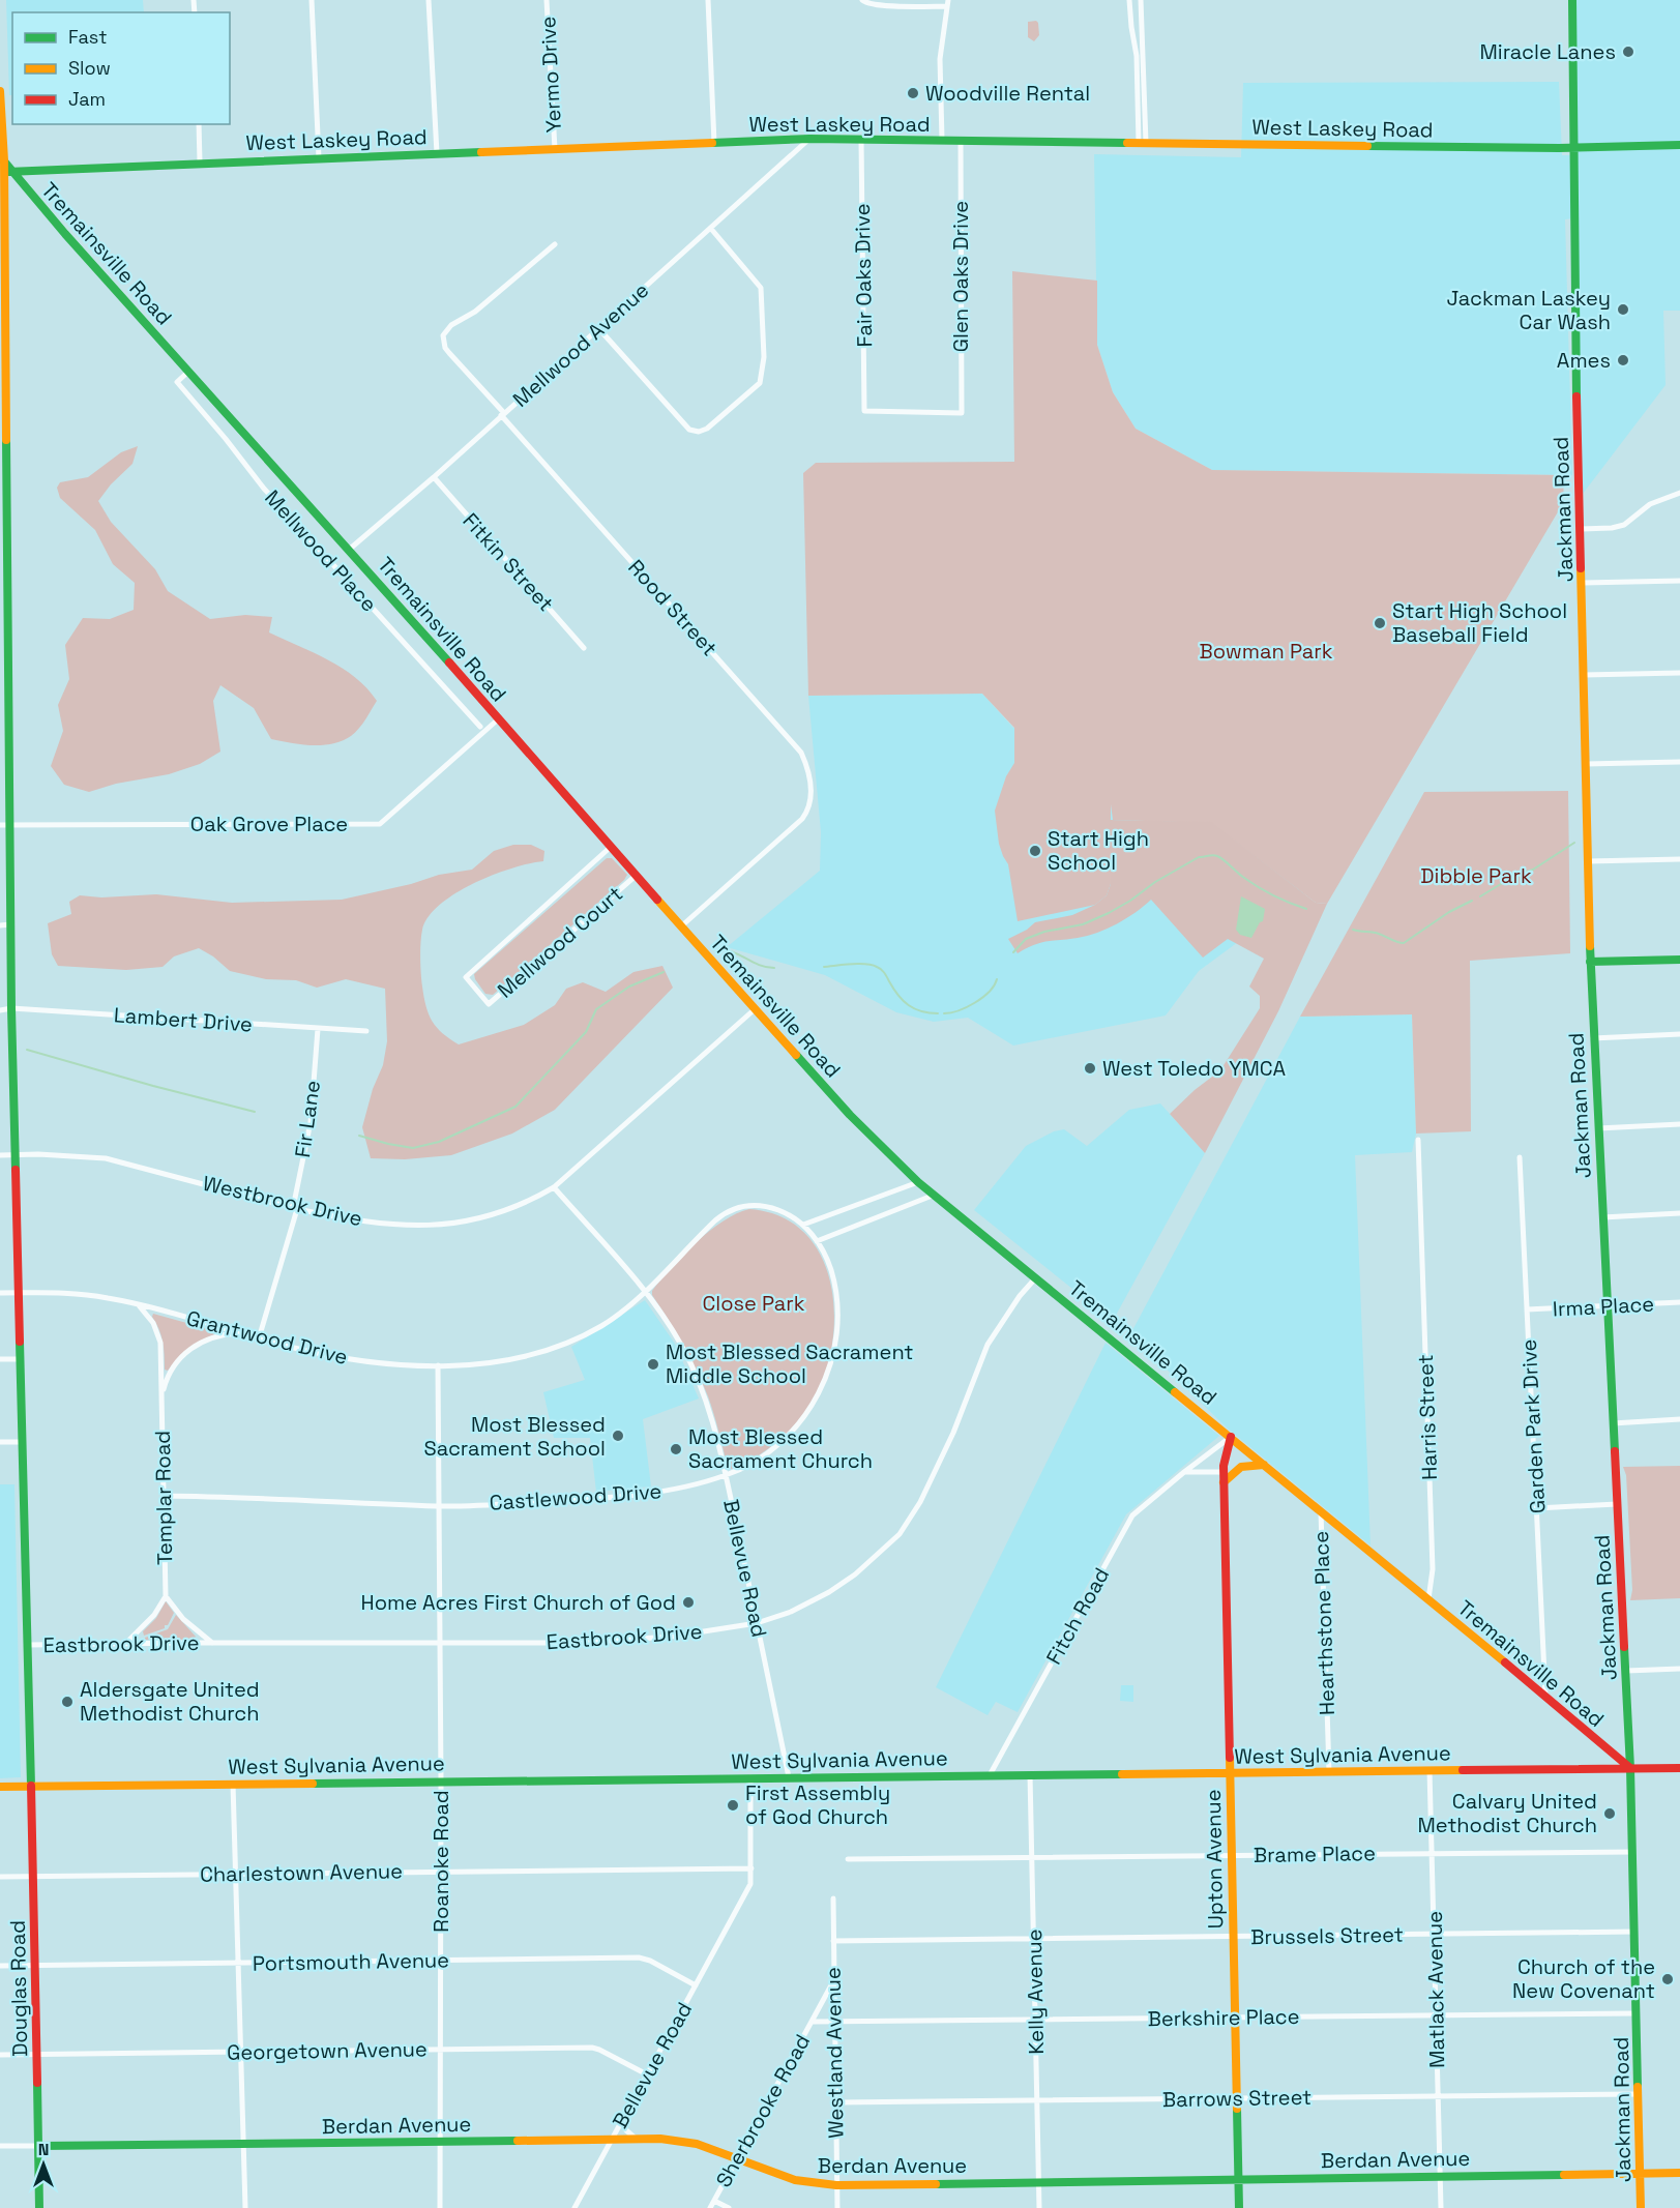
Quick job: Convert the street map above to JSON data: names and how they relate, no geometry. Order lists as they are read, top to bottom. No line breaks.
{"streets":{"street":["Yermo Drive","West Laskey Road","Tremainsville Road","Fair Oaks Drive","Glen Oaks Drive","Mellwood Avenue","Jackman Road","Mellwood Place","Fitkin Street","Rood Street","Oak Grove Place","Mellwood Court","Lambert Drive","Fir Lane","Westbrook Drive","Irma Place","Grantwood Drive","Harris Street","Garden Park Drive","Castlewood Drive","Templar Road","Bellevue Road","Fitch Road","Hearthstone Place","Eastbrook Drive","West Sylvania Avenue","Brame Place","Upton Avenue","Roanoke Road","Charlestown Avenue","Brussels Street","Portsmouth Avenue","Douglas Road","Matlack Avenue","Kelly Avenue","Berkshire Place","Georgetown Avenue","Westland Avenue","Barrows Street","Sherbrooke Road","Berdan Avenue"]},"crossings":[["Yermo Drive","West Laskey Road"],["West Laskey Road","Tremainsville Road"],["West Laskey Road","Fair Oaks Drive"],["West Laskey Road","Glen Oaks Drive"],["West Laskey Road","Mellwood Avenue"],["West Laskey Road","Jackman Road"],["West Laskey Road","Douglas Road"],["Tremainsville Road","Mellwood Avenue"],["Tremainsville Road","Jackman Road"],["Tremainsville Road","Mellwood Place"],["Tremainsville Road","Rood Street"],["Tremainsville Road","Oak Grove Place"],["Tremainsville Road","Mellwood Court"],["Tremainsville Road","Westbrook Drive"],["Tremainsville Road","Harris Street"],["Tremainsville Road","Garden Park Drive"],["Tremainsville Road","Fitch Road"],["Tremainsville Road","Hearthstone Place"],["Tremainsville Road","Eastbrook Drive"],["Tremainsville Road","West Sylvania Avenue"],["Tremainsville Road","Upton Avenue"],["Tremainsville Road","Douglas Road"],["Fair Oaks Drive","Glen Oaks Drive"],["Mellwood Avenue","Fitkin Street"],["Mellwood Avenue","Rood Street"],["Jackman Road","Irma Place"],["Jackman Road","West Sylvania Avenue"],["Jackman Road","Brame Place"],["Jackman Road","Brussels Street"],["Jackman Road","Berkshire Place"],["Jackman Road","Barrows Street"],["Jackman Road","Berdan Avenue"],["Oak Grove Place","Douglas Road"],["Lambert Drive","Fir Lane"],["Lambert Drive","Douglas Road"],["Fir Lane","Westbrook Drive"],["Fir Lane","Grantwood Drive"],["Westbrook Drive","Bellevue Road"],["Westbrook Drive","Douglas Road"],["Irma Place","Garden Park Drive"],["Grantwood Drive","Castlewood Drive"],["Grantwood Drive","Templar Road"],["Grantwood Drive","Bellevue Road"],["Grantwood Drive","Roanoke Road"],["Grantwood Drive","Douglas Road"],["Castlewood Drive","Templar Road"],["Castlewood Drive","Bellevue Road"],["Castlewood Drive","Roanoke Road"],["Bellevue Road","Eastbrook Drive"],["Bellevue Road","West Sylvania Avenue"],["Bellevue Road","Charlestown Avenue"],["Bellevue Road","Portsmouth Avenue"],["Bellevue Road","Georgetown Avenue"],["Bellevue Road","Berdan Avenue"],["Fitch Road","West Sylvania Avenue"],["Fitch Road","Upton Avenue"],["Hearthstone Place","West Sylvania Avenue"],["Eastbrook Drive","Roanoke Road"],["Eastbrook Drive","Douglas Road"],["West Sylvania Avenue","Upton Avenue"],["West Sylvania Avenue","Roanoke Road"],["West Sylvania Avenue","Douglas Road"],["West Sylvania Avenue","Matlack Avenue"],["West Sylvania Avenue","Kelly Avenue"],["Brame Place","Upton Avenue"],["Brame Place","Matlack Avenue"],["Brame Place","Kelly Avenue"],["Upton Avenue","Brussels Street"],["Upton Avenue","Berkshire Place"],["Upton Avenue","Barrows Street"],["Upton Avenue","Berdan Avenue"],["Roanoke Road","Charlestown Avenue"],["Roanoke Road","Portsmouth Avenue"],["Roanoke Road","Georgetown Avenue"],["Roanoke Road","Berdan Avenue"],["Charlestown Avenue","Douglas Road"],["Brussels Street","Matlack Avenue"],["Brussels Street","Kelly Avenue"],["Brussels Street","Westland Avenue"],["Portsmouth Avenue","Douglas Road"],["Douglas Road","Georgetown Avenue"],["Douglas Road","Berdan Avenue"],["Matlack Avenue","Berkshire Place"],["Matlack Avenue","Barrows Street"],["Matlack Avenue","Berdan Avenue"],["Kelly Avenue","Berkshire Place"],["Kelly Avenue","Barrows Street"],["Kelly Avenue","Berdan Avenue"],["Berkshire Place","Westland Avenue"],["Berkshire Place","Sherbrooke Road"],["Westland Avenue","Barrows Street"],["Westland Avenue","Sherbrooke Road"],["Westland Avenue","Berdan Avenue"],["Sherbrooke Road","Berdan Avenue"]],"parks":["Bowman Park","Dibble Park","Close Park"],"places":["Miracle Lanes","Woodville Rental","Jackman Laskey Car Wash","Ames","Start High School Baseball Field","Start High School","West Toledo YMCA","Most Blessed Sacrament Middle School","Most Blessed Sacrament School","Most Blessed Sacrament Church","Home Acres First Church of God","Aldersgate United Methodist Church","First Assembly of God Church","Calvary United Methodist Church","Church of the New Covenant"],"legend":["Fast","Slow","Jam"],"north":"top"}
